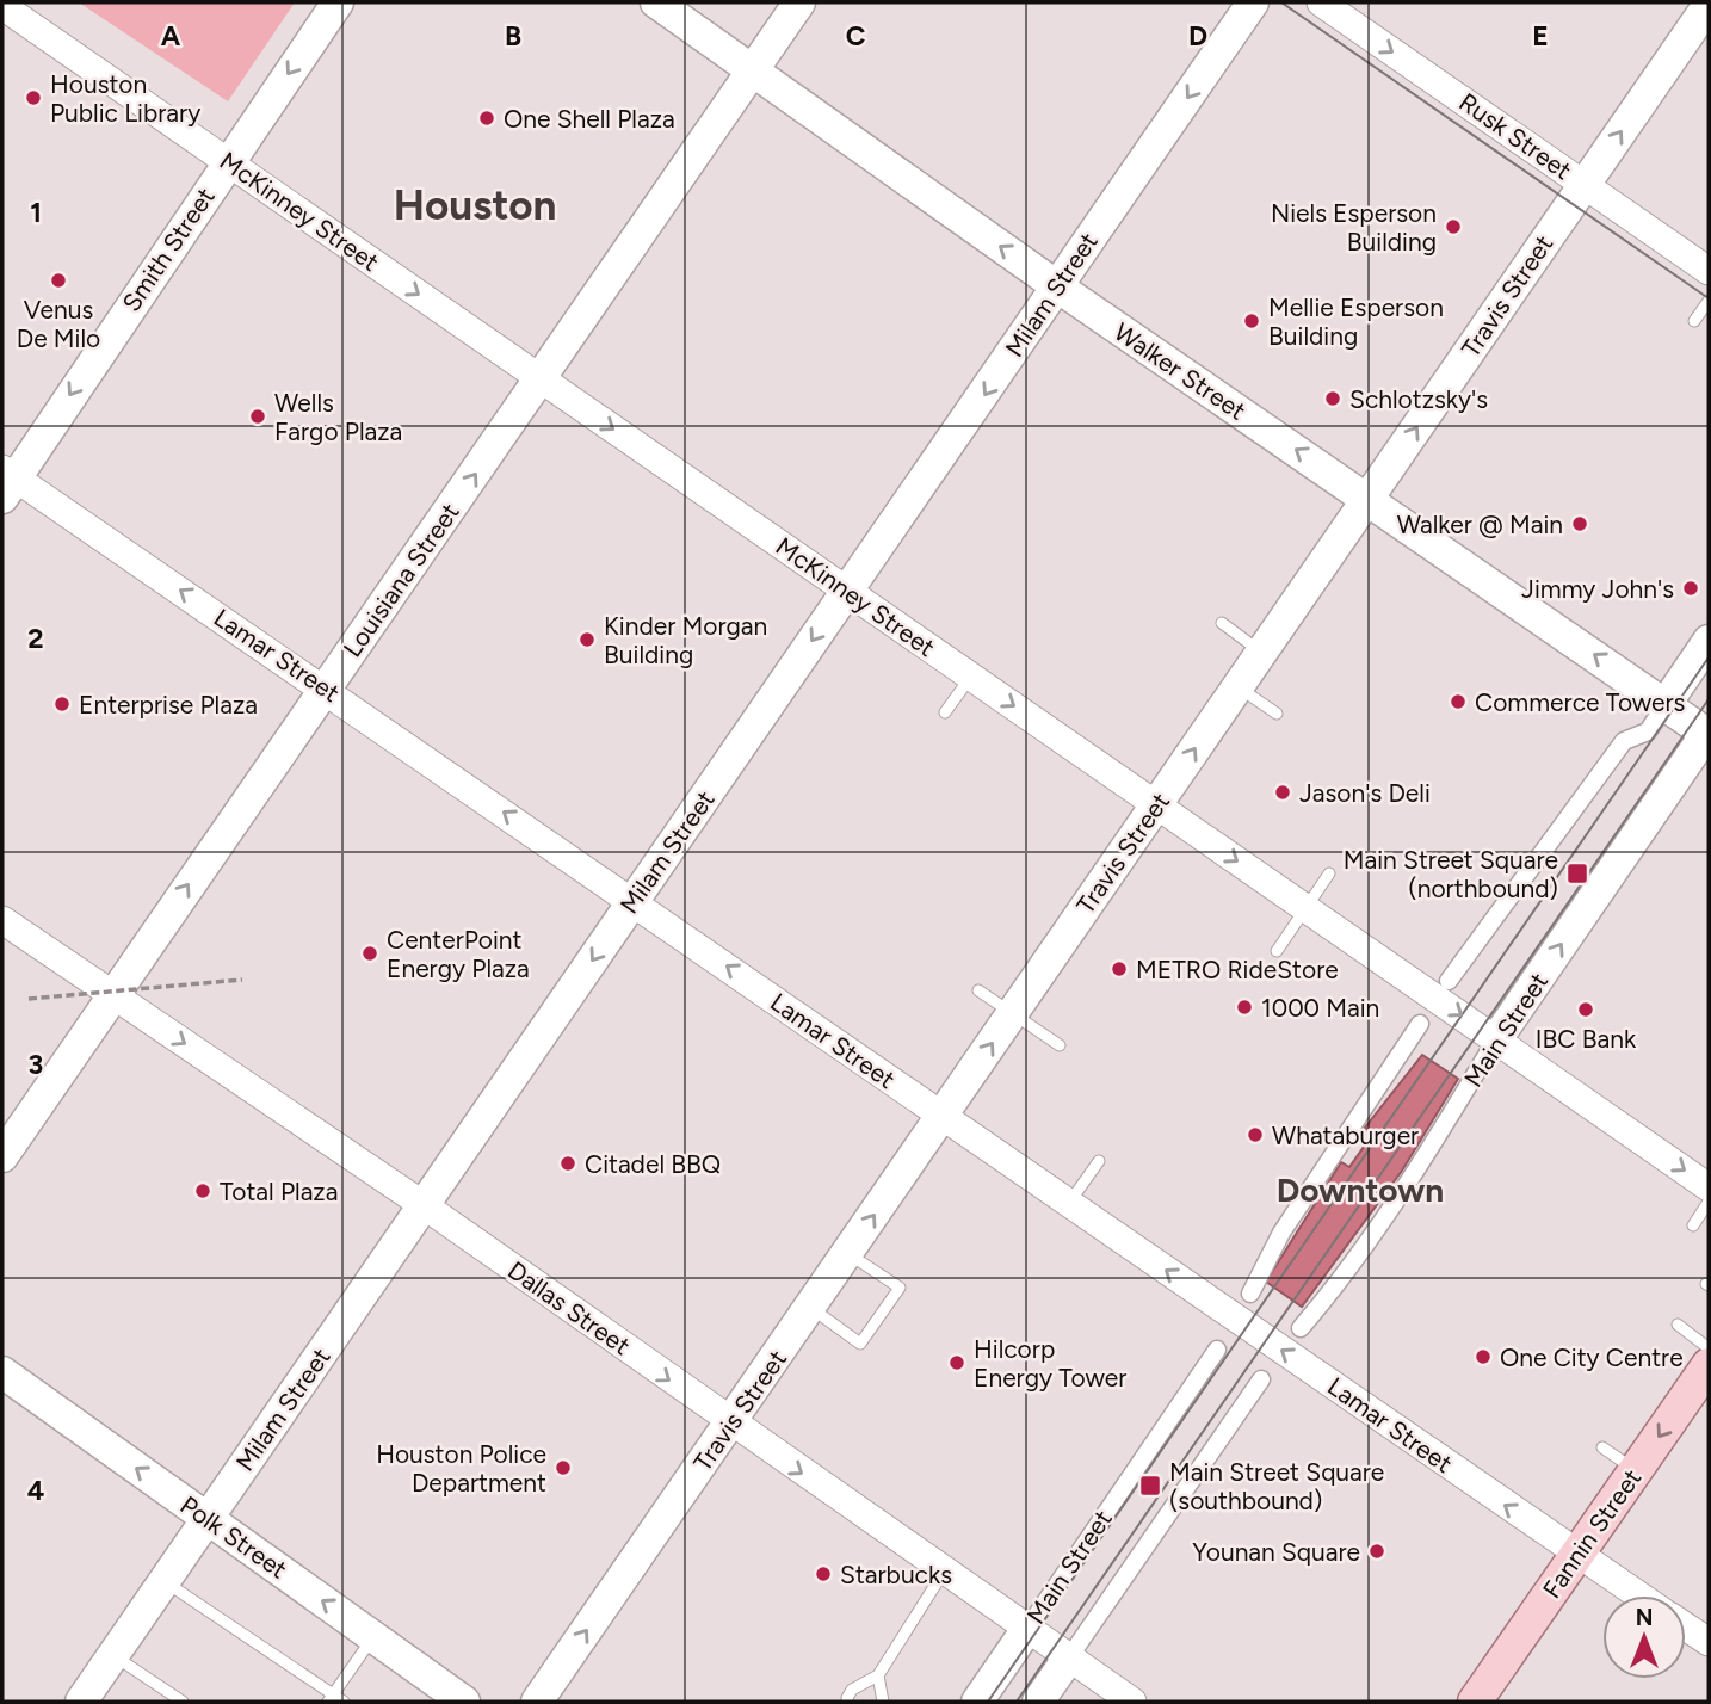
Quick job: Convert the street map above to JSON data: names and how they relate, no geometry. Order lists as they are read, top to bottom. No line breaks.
{"streets":{"main road":["Smith Street","Milam Street","Travis Street","Walker Street","Louisiana Street","Main Street","Fannin Street","Polk Street"],"street":["Rusk Street","McKinney Street","Lamar Street","Dallas Street"]},"crossings":[["Rusk Street","Travis Street"],["McKinney Street","Smith Street"],["McKinney Street","Milam Street"],["McKinney Street","Travis Street"],["McKinney Street","Louisiana Street"],["McKinney Street","Main Street"],["Smith Street","Lamar Street"],["Milam Street","Walker Street"],["Milam Street","Lamar Street"],["Milam Street","Dallas Street"],["Milam Street","Polk Street"],["Travis Street","Walker Street"],["Travis Street","Lamar Street"],["Travis Street","Dallas Street"],["Walker Street","Louisiana Street"],["Walker Street","Main Street"],["Louisiana Street","Lamar Street"],["Louisiana Street","Dallas Street"],["Lamar Street","Fannin Street"],["Main Street","Dallas Street"]],"one_way":["Rusk Street","McKinney Street","Smith Street","Milam Street","Travis Street","Walker Street","Louisiana Street","Lamar Street","Dallas Street","Polk Street"],"districts":["Houston","Downtown"],"places":{"other":["Houston Public Library","One Shell Plaza","Niels Esperson Building","Venus De Milo","Mellie Esperson Building","Schlotzsky's","Wells Fargo Plaza","Walker @ Main","Jimmy John's","Kinder Morgan Building","Commerce Towers","Enterprise Plaza","Jason's Deli","CenterPoint Energy Plaza","METRO RideStore","1000 Main","IBC Bank","Whataburger","Citadel BBQ","Total Plaza","One City Centre","Hilcorp Energy Tower","Houston Police Department","Younan Square","Starbucks"],"transit":["Main Street Square (northbound)","Main Street Square (southbound)"]},"north":"top","grid":{"columns":["A","B","C","D","E"],"rows":["1","2","3","4"]}}
